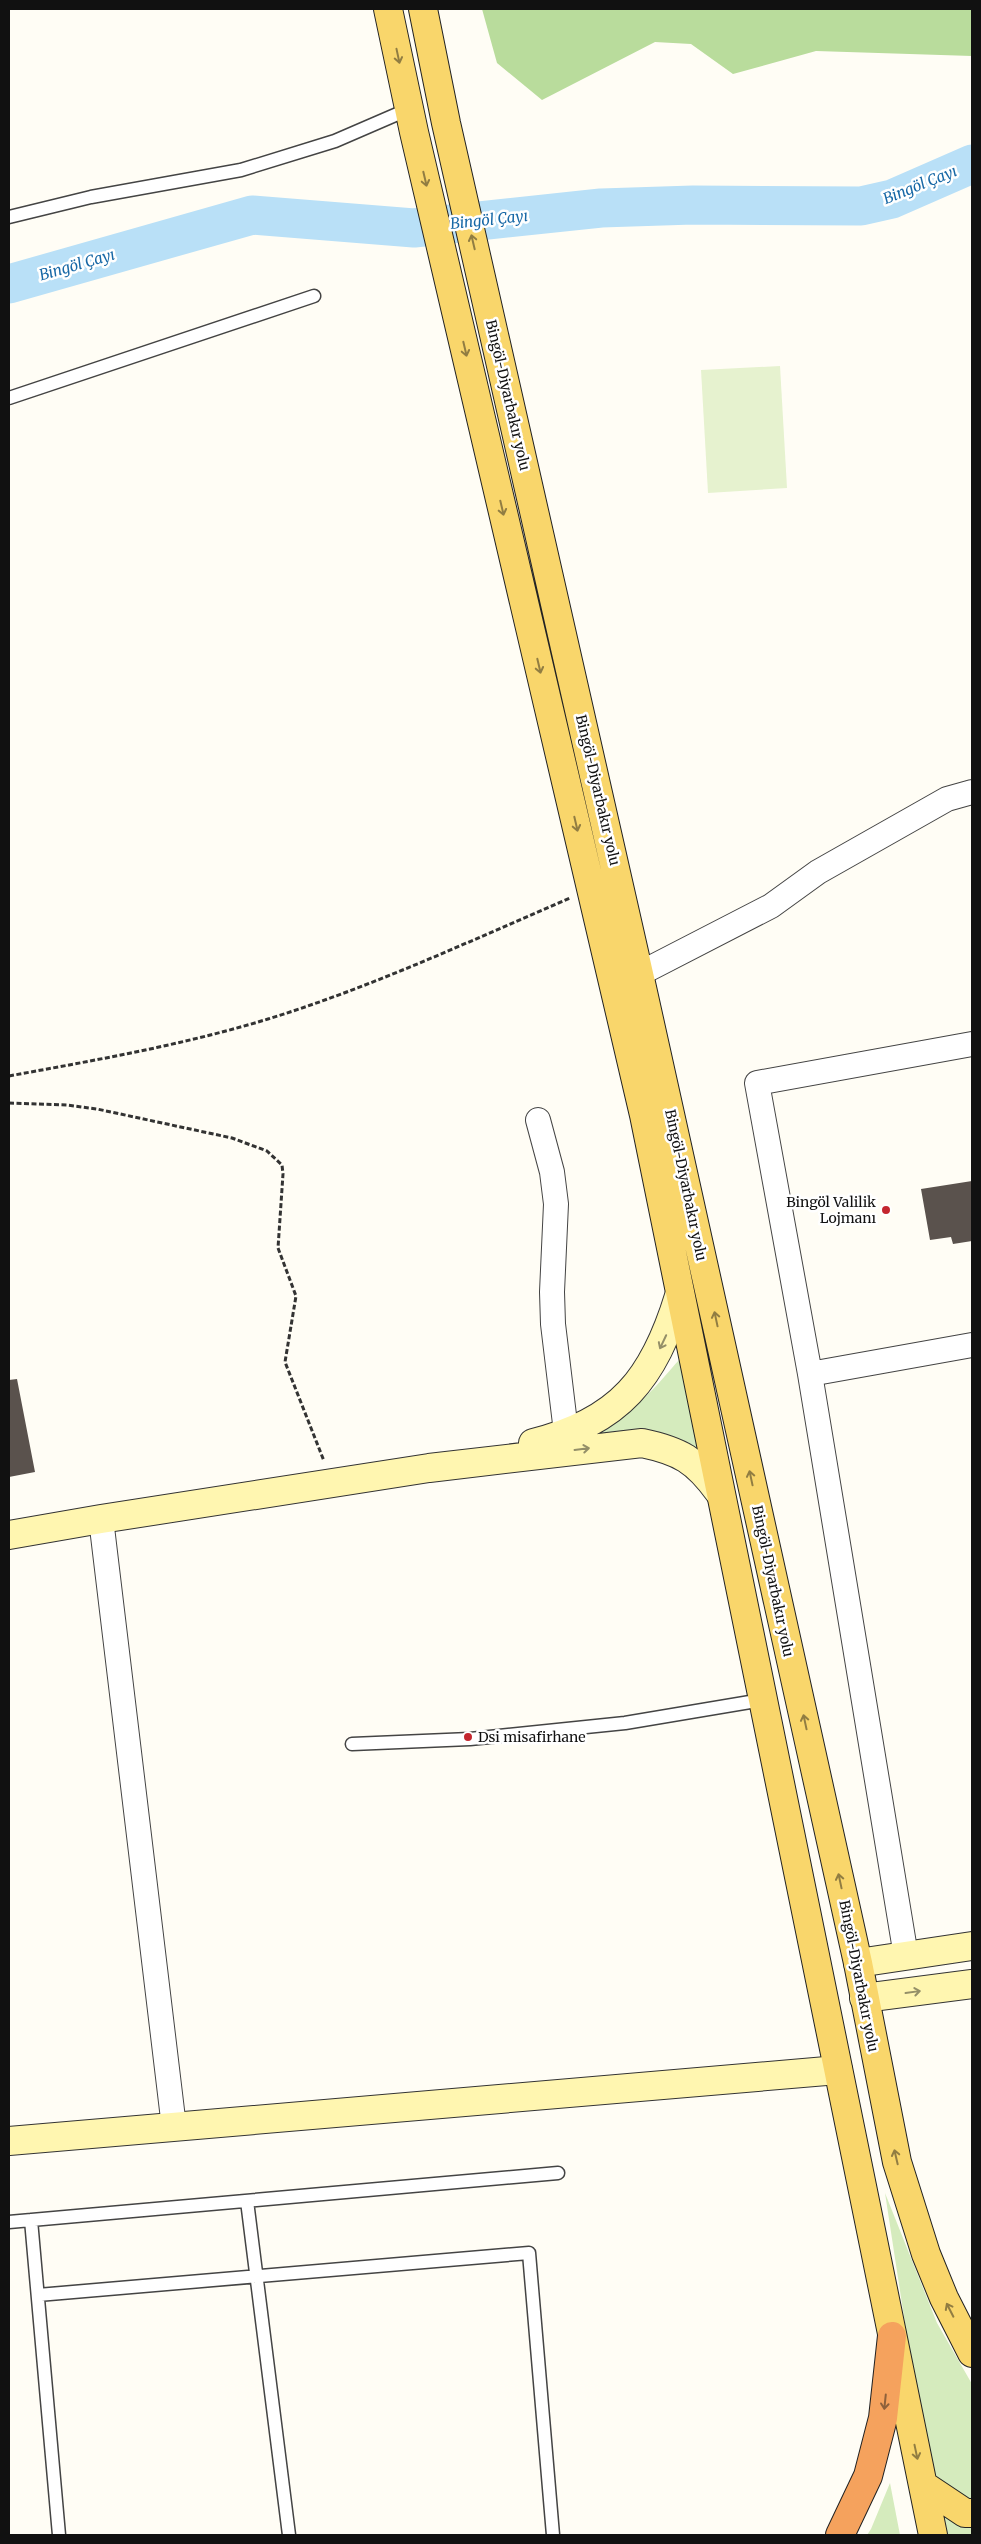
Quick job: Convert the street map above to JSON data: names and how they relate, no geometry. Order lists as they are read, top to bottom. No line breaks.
{"streets":{"main road":["Bingöl-Diyarbakır yolu"]},"water":["Bingöl Çayı"],"places":["Bingöl Valilik Lojmanı","Dsi misafirhane"]}
